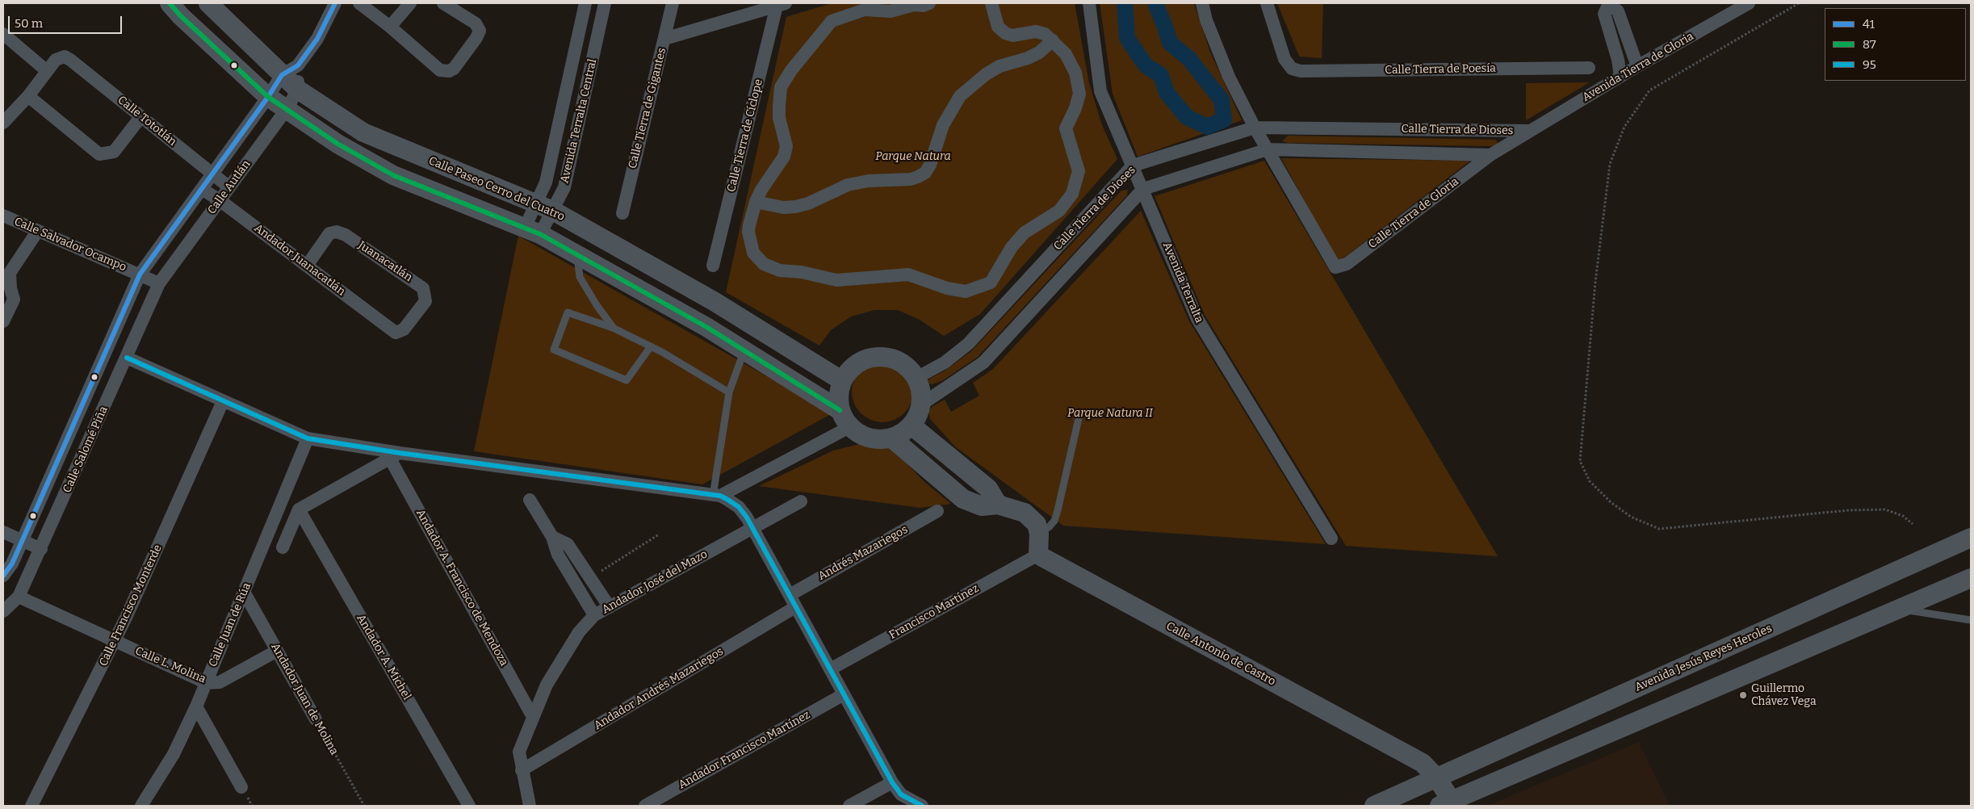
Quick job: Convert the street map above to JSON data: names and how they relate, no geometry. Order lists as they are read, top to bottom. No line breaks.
{"streets":{"street":["Avenida Tierra de Gloria","Calle Tierra de Poesía","Calle Tierra de Gigantes","Calle Tototlán","Avenida Terralta Central","Calle Tierra de Dioses","Calle Tierra de Cíclope","Calle Autlán","Calle Paseo Cerro del Cuatro","Calle Tierra de Gloria","Calle Salvador Ocampo","Andador Juanacatlán","Juanacatlán","Avenida Terralta","Calle Salomé Piña","Andrés Mazariegos","Andador José del Mazo","Andador A. Francisco de Mendoza","Calle Francisco Monterde","Francisco Martínez","Calle Juan de Rúa","Calle Antonio de Castro","Andador A. Michel","Avenida Jesús Reyes Heroles","Calle L. Molina","Andador Andrés Mazariegos","Andador Juan de Molina","Andador Francisco Martínez"]},"crossings":[["Avenida Tierra de Gloria","Calle Tierra de Dioses"],["Calle Tototlán","Calle Autlán"],["Avenida Terralta Central","Calle Paseo Cerro del Cuatro"],["Calle Tierra de Dioses","Calle Paseo Cerro del Cuatro"],["Calle Tierra de Dioses","Calle Tierra de Gloria"],["Calle Tierra de Dioses","Avenida Terralta"],["Calle Autlán","Calle Paseo Cerro del Cuatro"],["Calle Autlán","Calle Salvador Ocampo"],["Calle Autlán","Andador Juanacatlán"],["Calle Autlán","Calle Salomé Piña"],["Calle Salvador Ocampo","Calle Salomé Piña"],["Andador Juanacatlán","Juanacatlán"],["Calle Salomé Piña","Calle L. Molina"],["Andador José del Mazo","Andador A. Francisco de Mendoza"],["Andador José del Mazo","Andador Andrés Mazariegos"],["Calle Francisco Monterde","Calle L. Molina"],["Francisco Martínez","Calle Antonio de Castro"],["Calle Juan de Rúa","Calle L. Molina"],["Calle Juan de Rúa","Andador Juan de Molina"],["Calle Antonio de Castro","Avenida Jesús Reyes Heroles"],["Calle L. Molina","Andador Juan de Molina"]],"parks":["Parque Natura","Parque Natura II"],"places":["Guillermo Chávez Vega"],"lines":["transit line 41","transit line 87","transit line 95"],"legend":["41","87","95"],"scale_bar":"50 m"}
